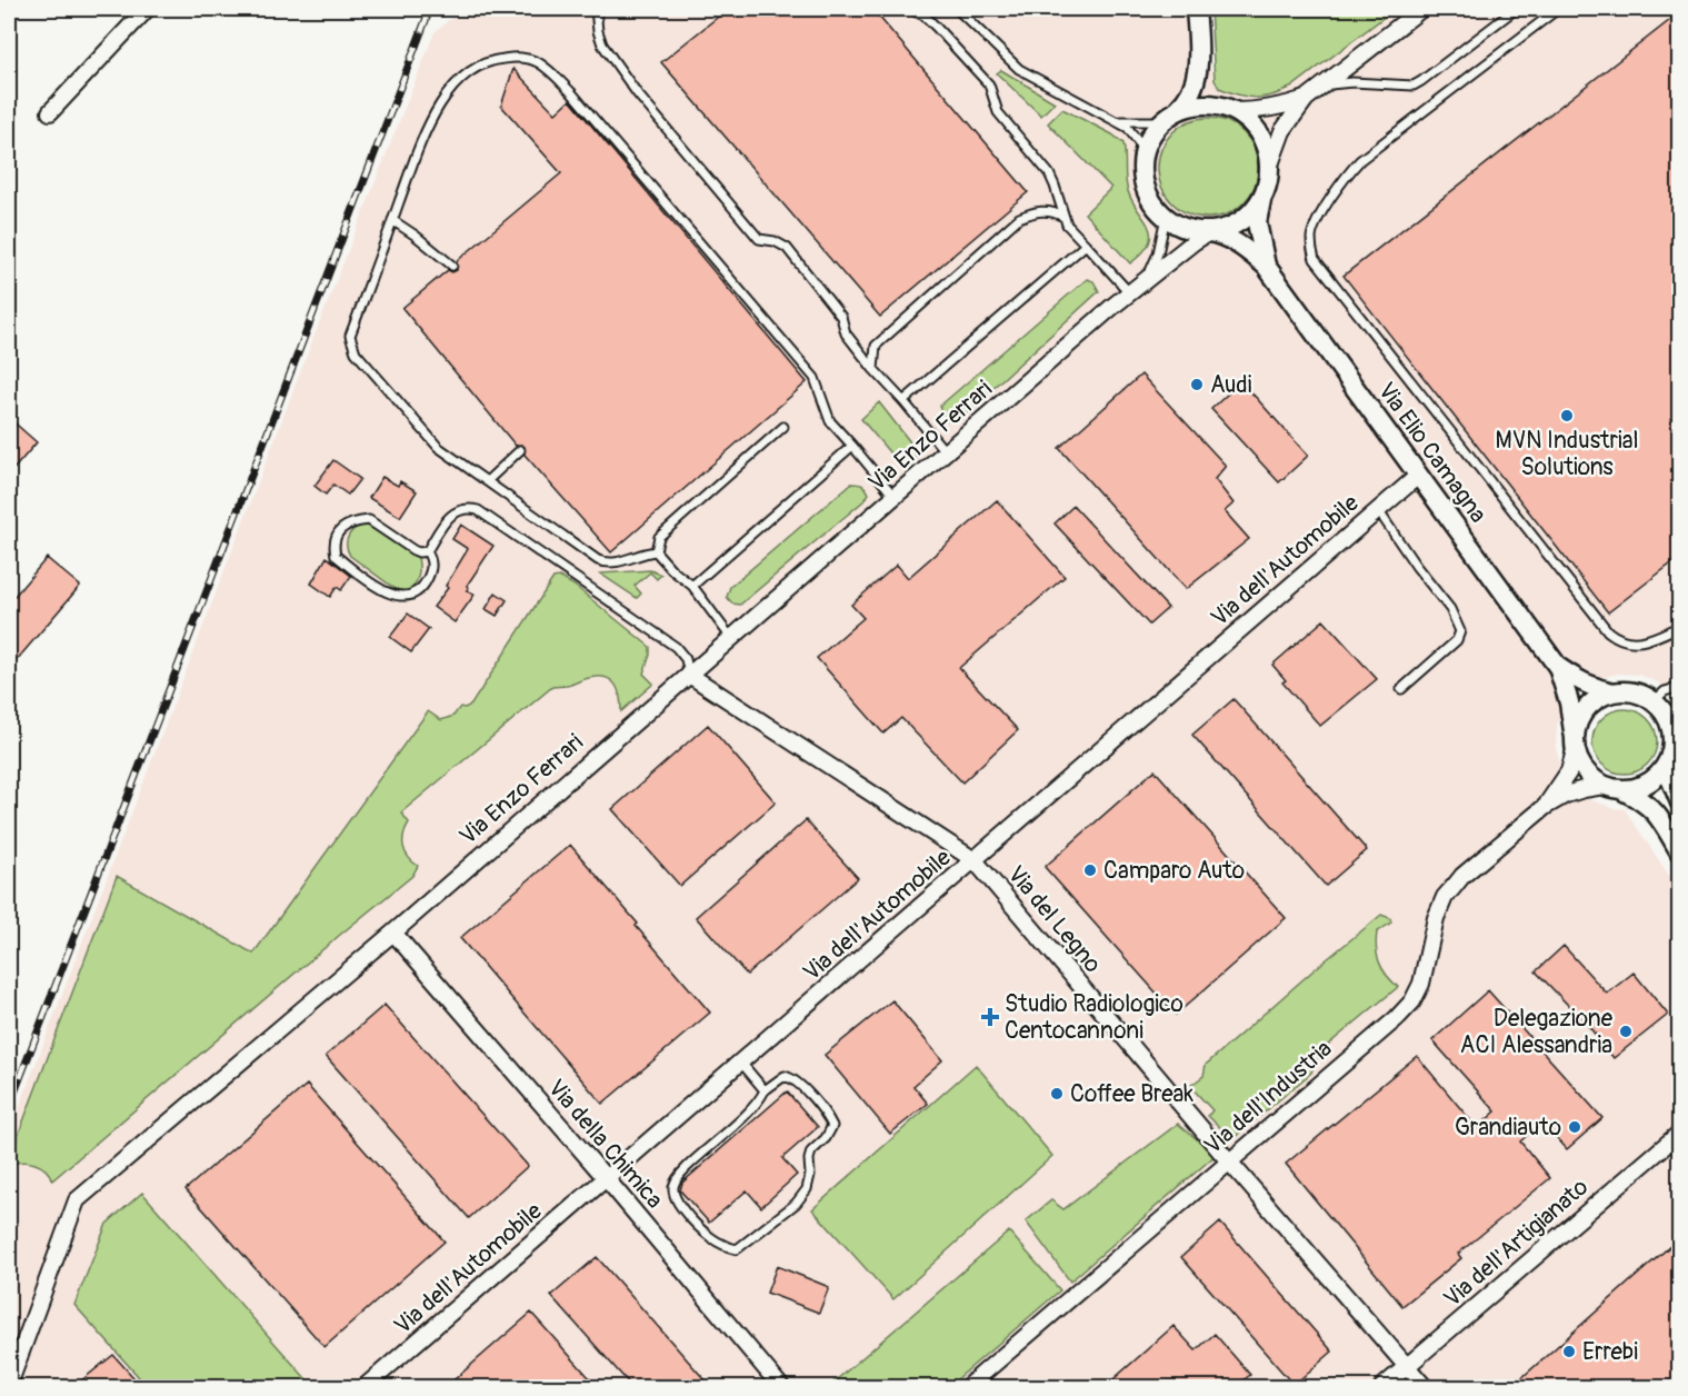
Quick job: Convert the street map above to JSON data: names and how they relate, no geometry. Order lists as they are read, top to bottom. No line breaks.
{"streets":{"street":["Via Enzo Ferrari","Via Elio Camagna","Via dell'Automobile","Via del Legno","Via dell'Industria","Via della Chimica","Via dell'Artigianato"]},"crossings":[["Via Enzo Ferrari","Via Elio Camagna"],["Via Enzo Ferrari","Via del Legno"],["Via Enzo Ferrari","Via della Chimica"],["Via Elio Camagna","Via dell'Automobile"],["Via Elio Camagna","Via dell'Industria"],["Via dell'Automobile","Via del Legno"],["Via dell'Automobile","Via della Chimica"],["Via del Legno","Via dell'Industria"],["Via del Legno","Via dell'Artigianato"]],"places":{"other":["Audi","MVN Industrial Solutions","Camparo Auto","Delegazione ACI Alessandria","Coffee Break","Grandiauto","Errebi"],"health":["Studio Radiologico Centocannoni"]}}
